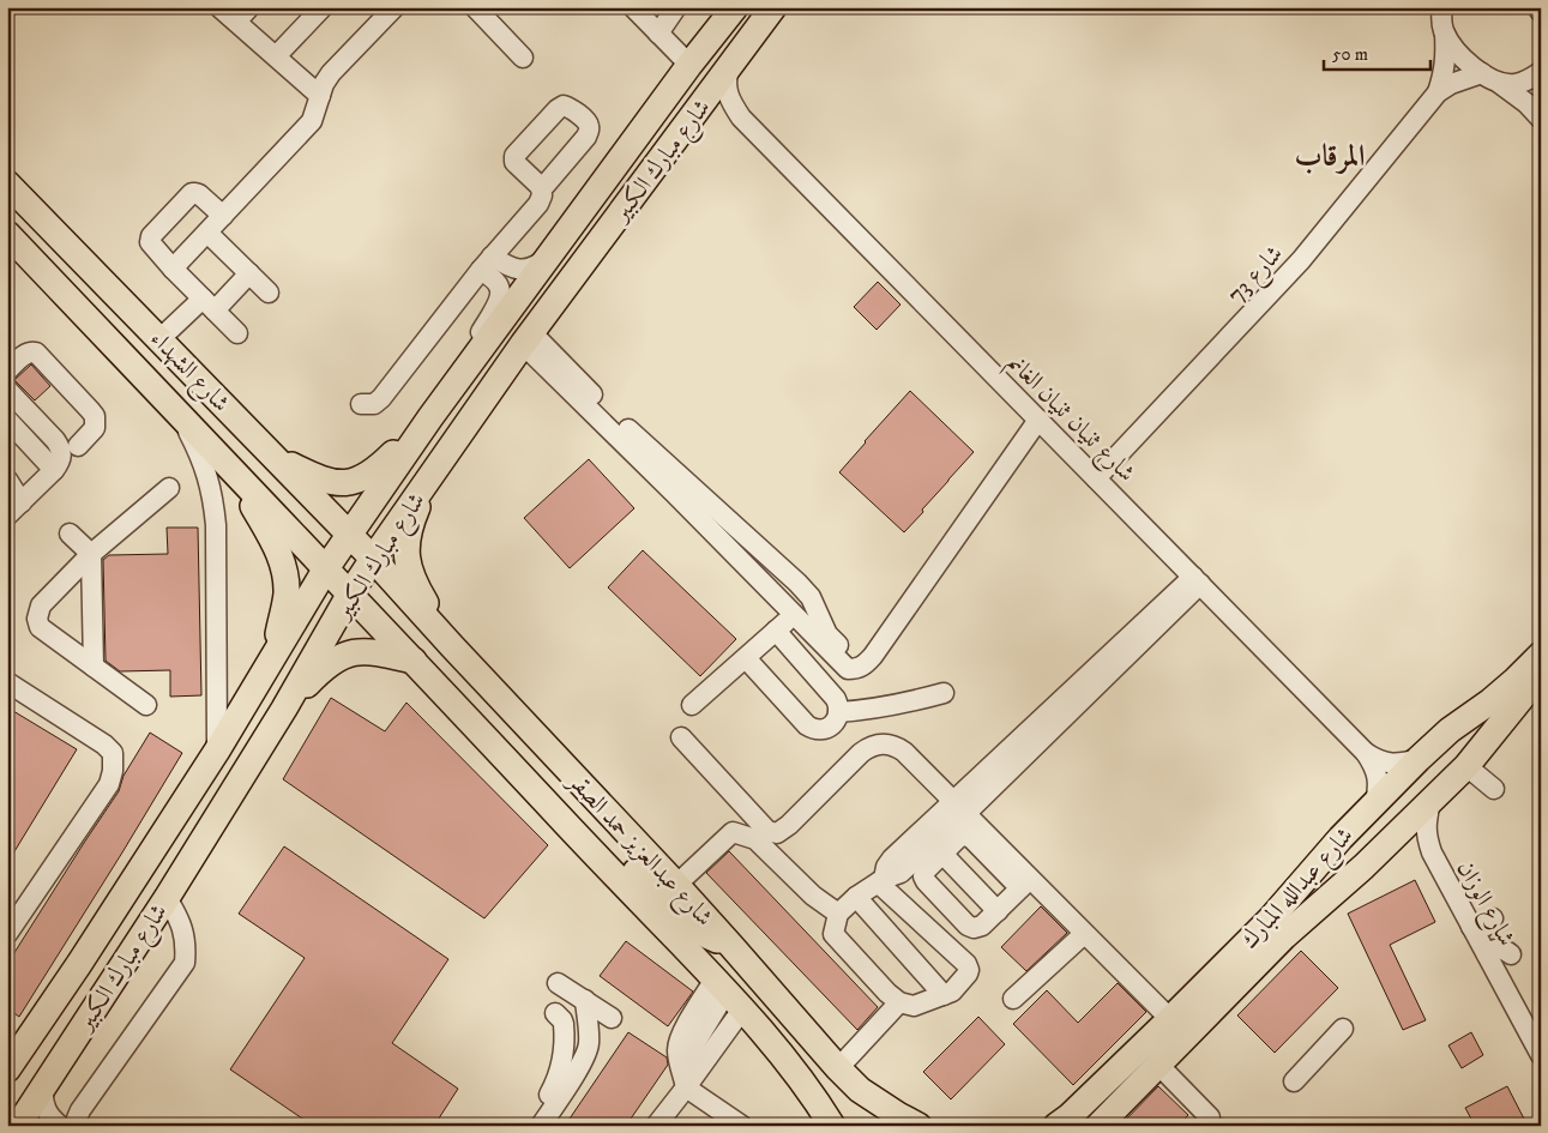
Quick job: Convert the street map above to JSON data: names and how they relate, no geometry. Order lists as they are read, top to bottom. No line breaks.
{"streets":{"main road":["شارع مبارك الكبير","شارع الشهداء","شارع عبدالعزيز حمد الصقر","شارع عبدالله المبارك"],"street":["شارع 73","شارع ثنيان ثنيان الغانم","شارع الوزان"]},"crossings":[["شارع مبارك الكبير","شارع الشهداء"],["شارع مبارك الكبير","شارع عبدالعزيز حمد الصقر"],["شارع 73","شارع ثنيان ثنيان الغانم"],["شارع الشهداء","شارع عبدالعزيز حمد الصقر"],["شارع عبدالله المبارك","شارع الوزان"]],"districts":["المرقاب"],"scale_bar":"50 m"}
